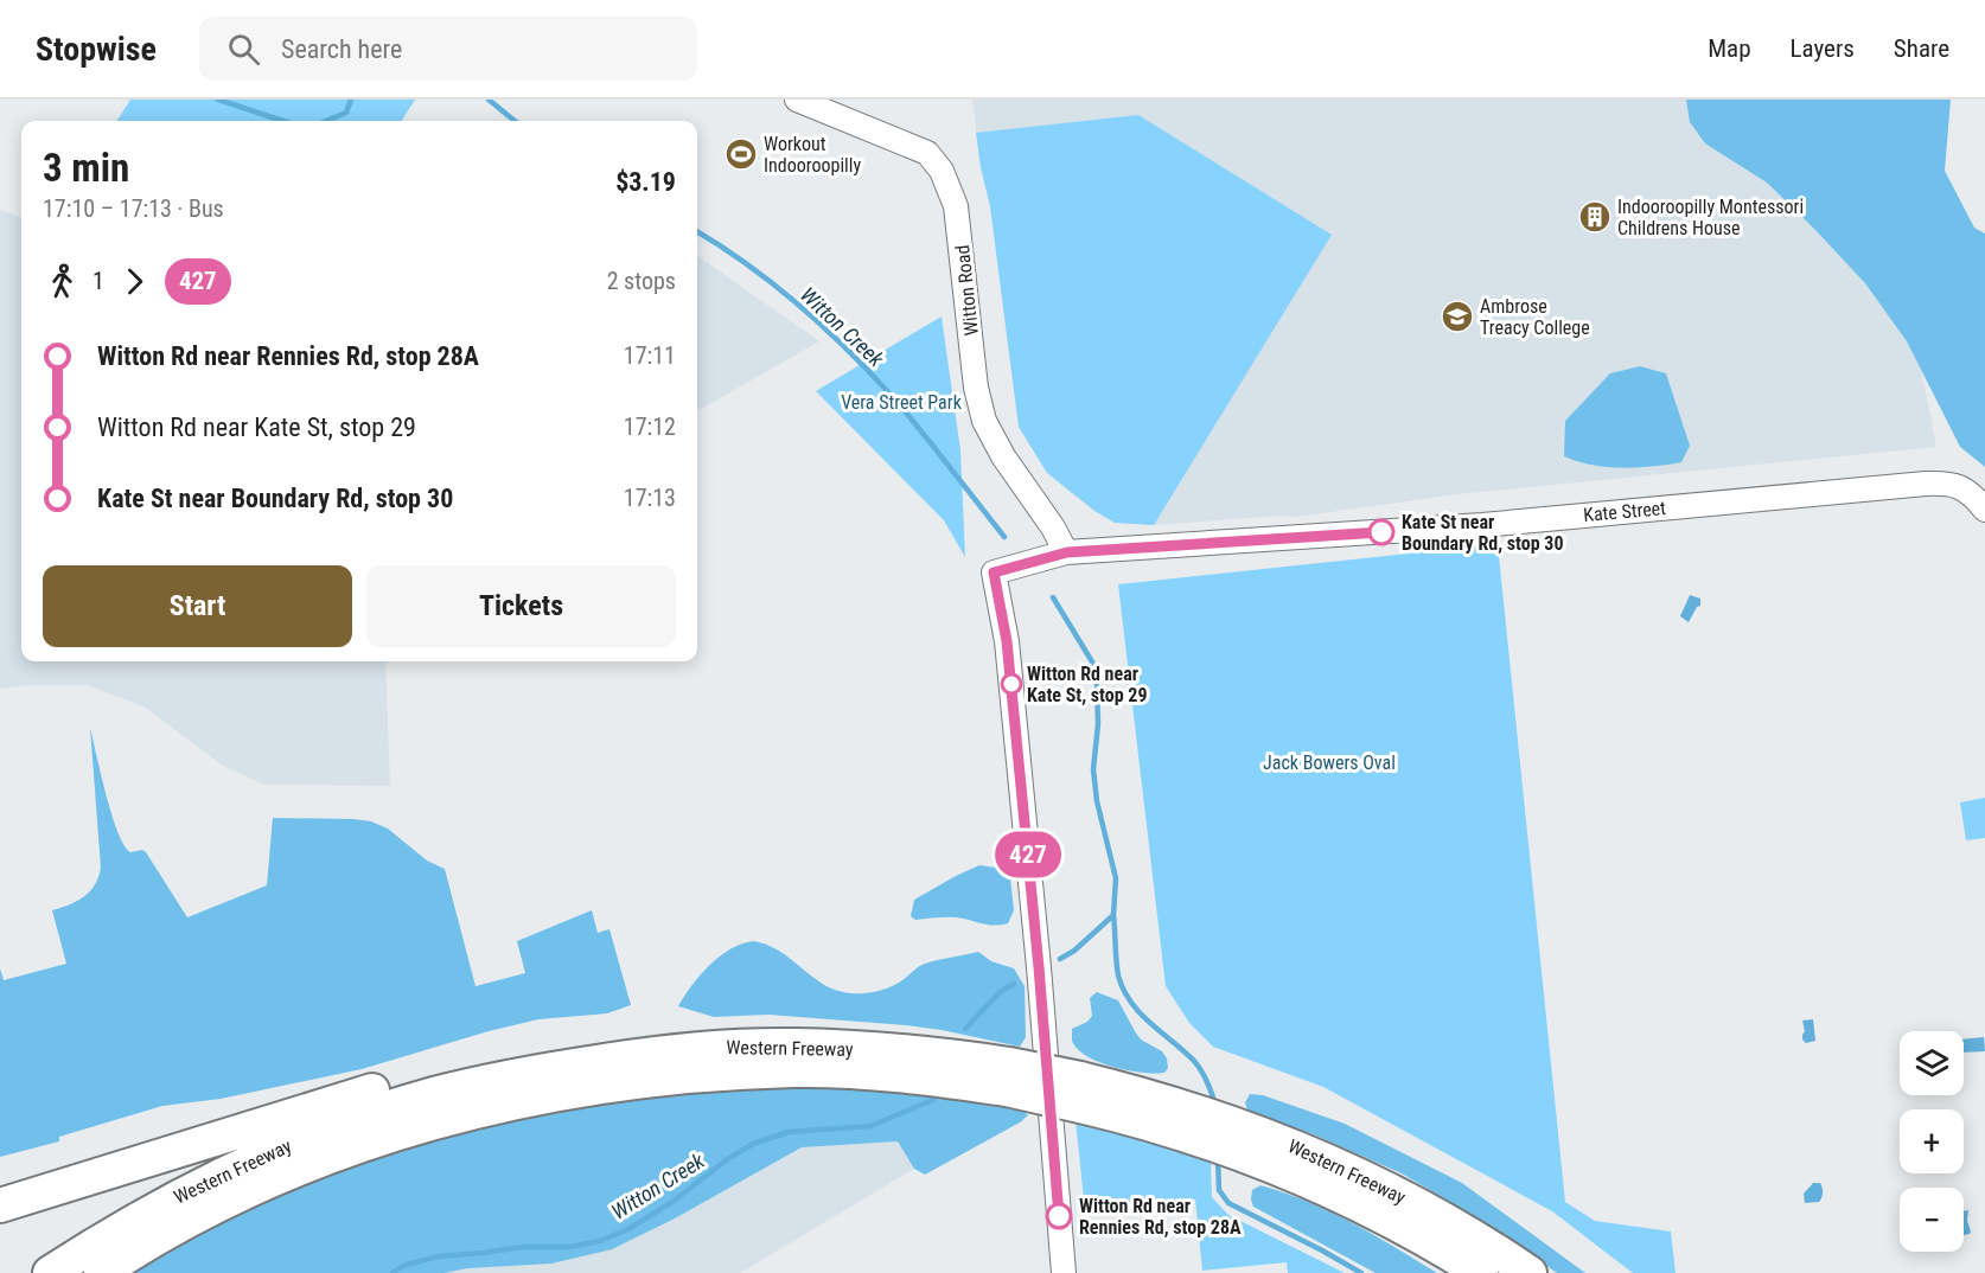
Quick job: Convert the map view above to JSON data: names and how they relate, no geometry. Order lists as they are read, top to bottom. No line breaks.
{"streets":{"highway":["Western Freeway"],"street":["Witton Road","Kate Street"]},"crossings":[["Witton Road","Kate Street"]],"water":["Witton Creek"],"parks":["Vera Street Park","Jack Bowers Oval"],"places":{"sports":["Workout Indooroopilly"],"building":["Indooroopilly Montessori Childrens House"],"school or university":["Ambrose Treacy College"],"other":["Kate St near Boundary Rd, stop 30","Witton Rd near Kate St, stop 29","Witton Rd near Rennies Rd, stop 28A"]},"lines":["bus line 427"],"page":{"header":"Stopwise","search":"Search here","nav":["Map","Layers","Share"],"on_map":"427","heading":["3 min","17:10 – 17:13 · Bus","$3.19"],"legs":["1","427","2 stops"],"list":[{"name":"Witton Rd near Rennies Rd, stop 28A","value":"17:11"},{"name":"Witton Rd near Kate St, stop 29","value":"17:12"},{"name":"Kate St near Boundary Rd, stop 30","value":"17:13"}],"buttons":["Start","Tickets"],"map_buttons":["+","−"]}}
